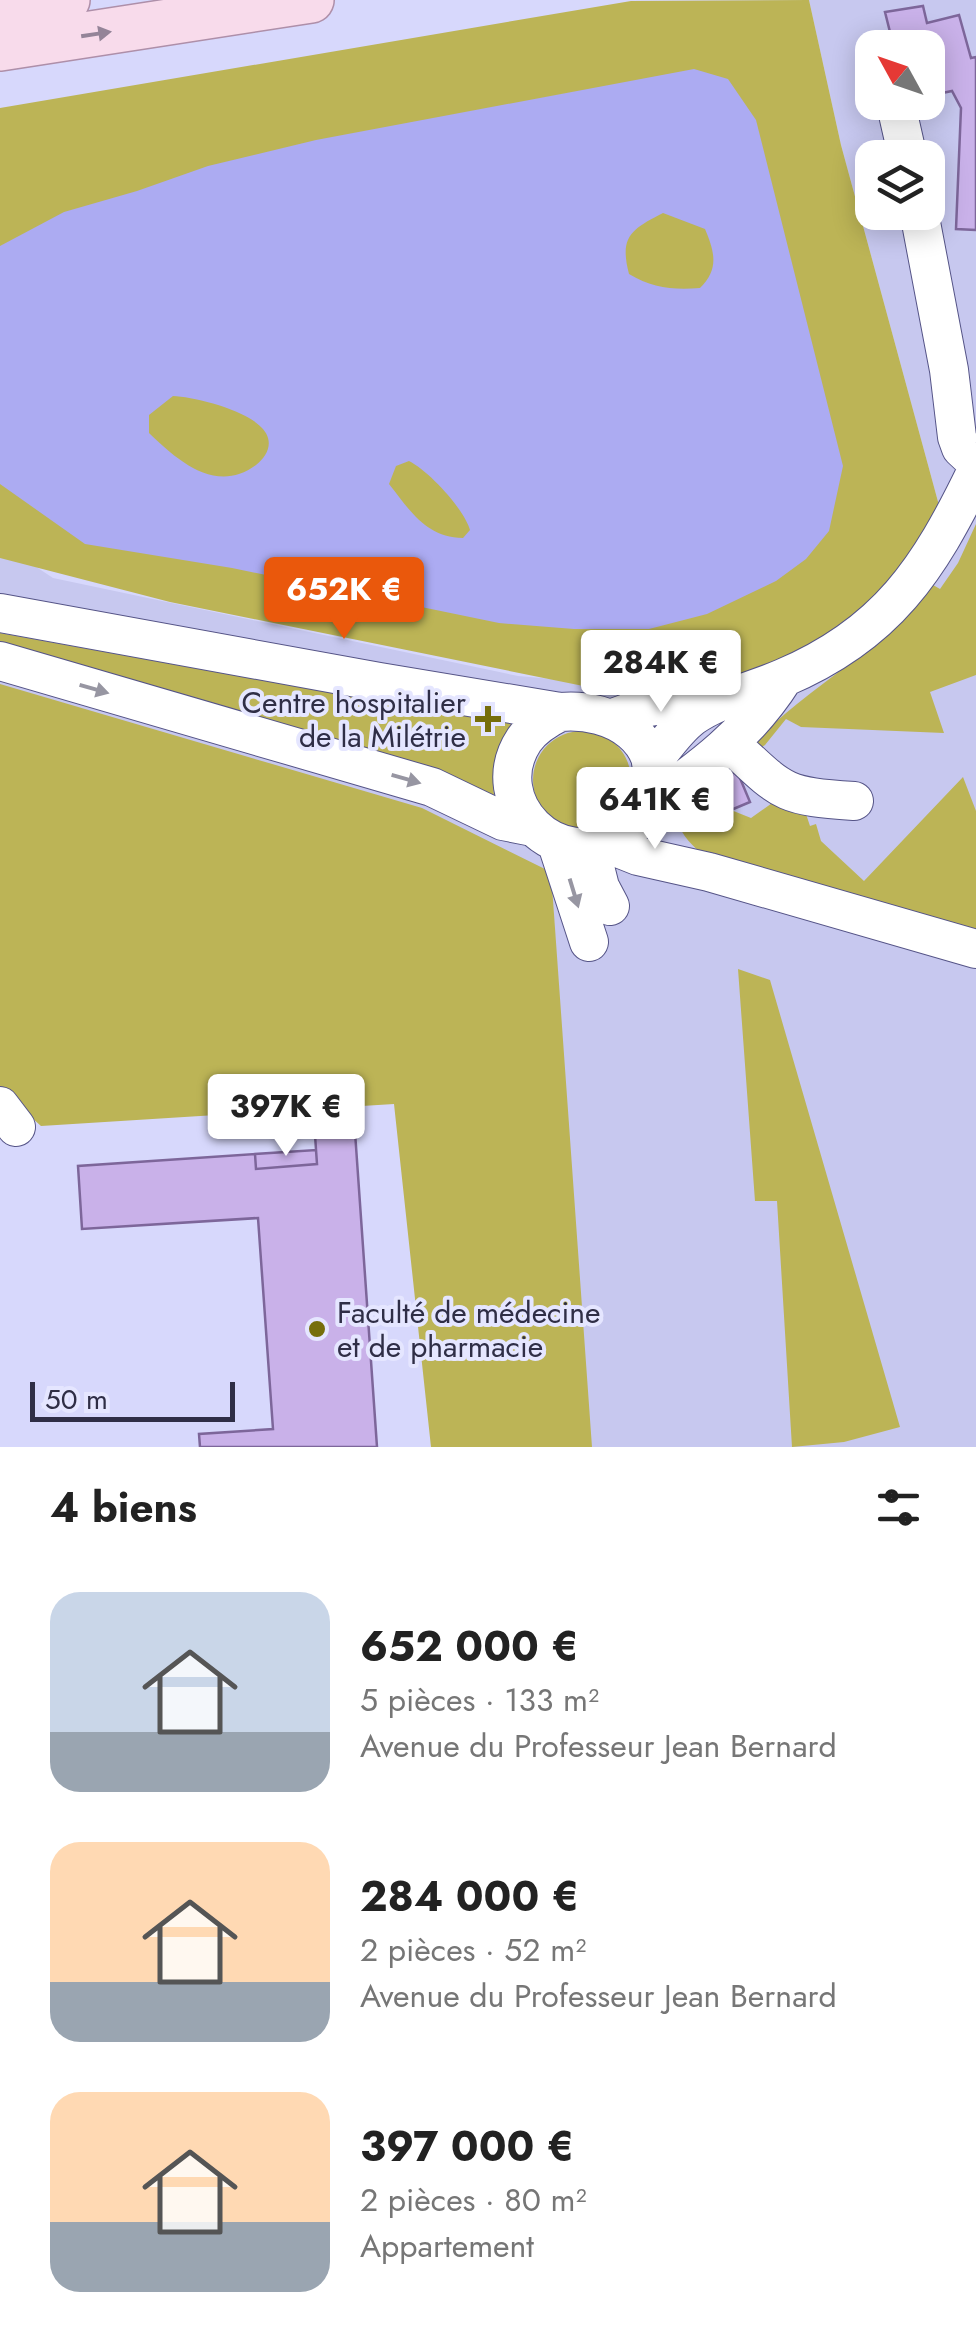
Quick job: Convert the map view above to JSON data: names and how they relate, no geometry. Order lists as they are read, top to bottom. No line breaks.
{"places":{"health":["Centre hospitalier de la Milétrie"],"other":["Faculté de médecine et de pharmacie"]},"scale_bar":"50 m","north":"top left","page":{"price":["652K €","284K €","641K €","397K €"],"scale":"50 m","heading":"4 biens","list":[{"name":"652 000 €","note":"5 pièces · 133 m² · Avenue du Professeur Jean Bernard"},{"name":"284 000 €","note":"2 pièces · 52 m² · Avenue du Professeur Jean Bernard"},{"name":"397 000 €","note":"2 pièces · 80 m² · Appartement"}]}}
